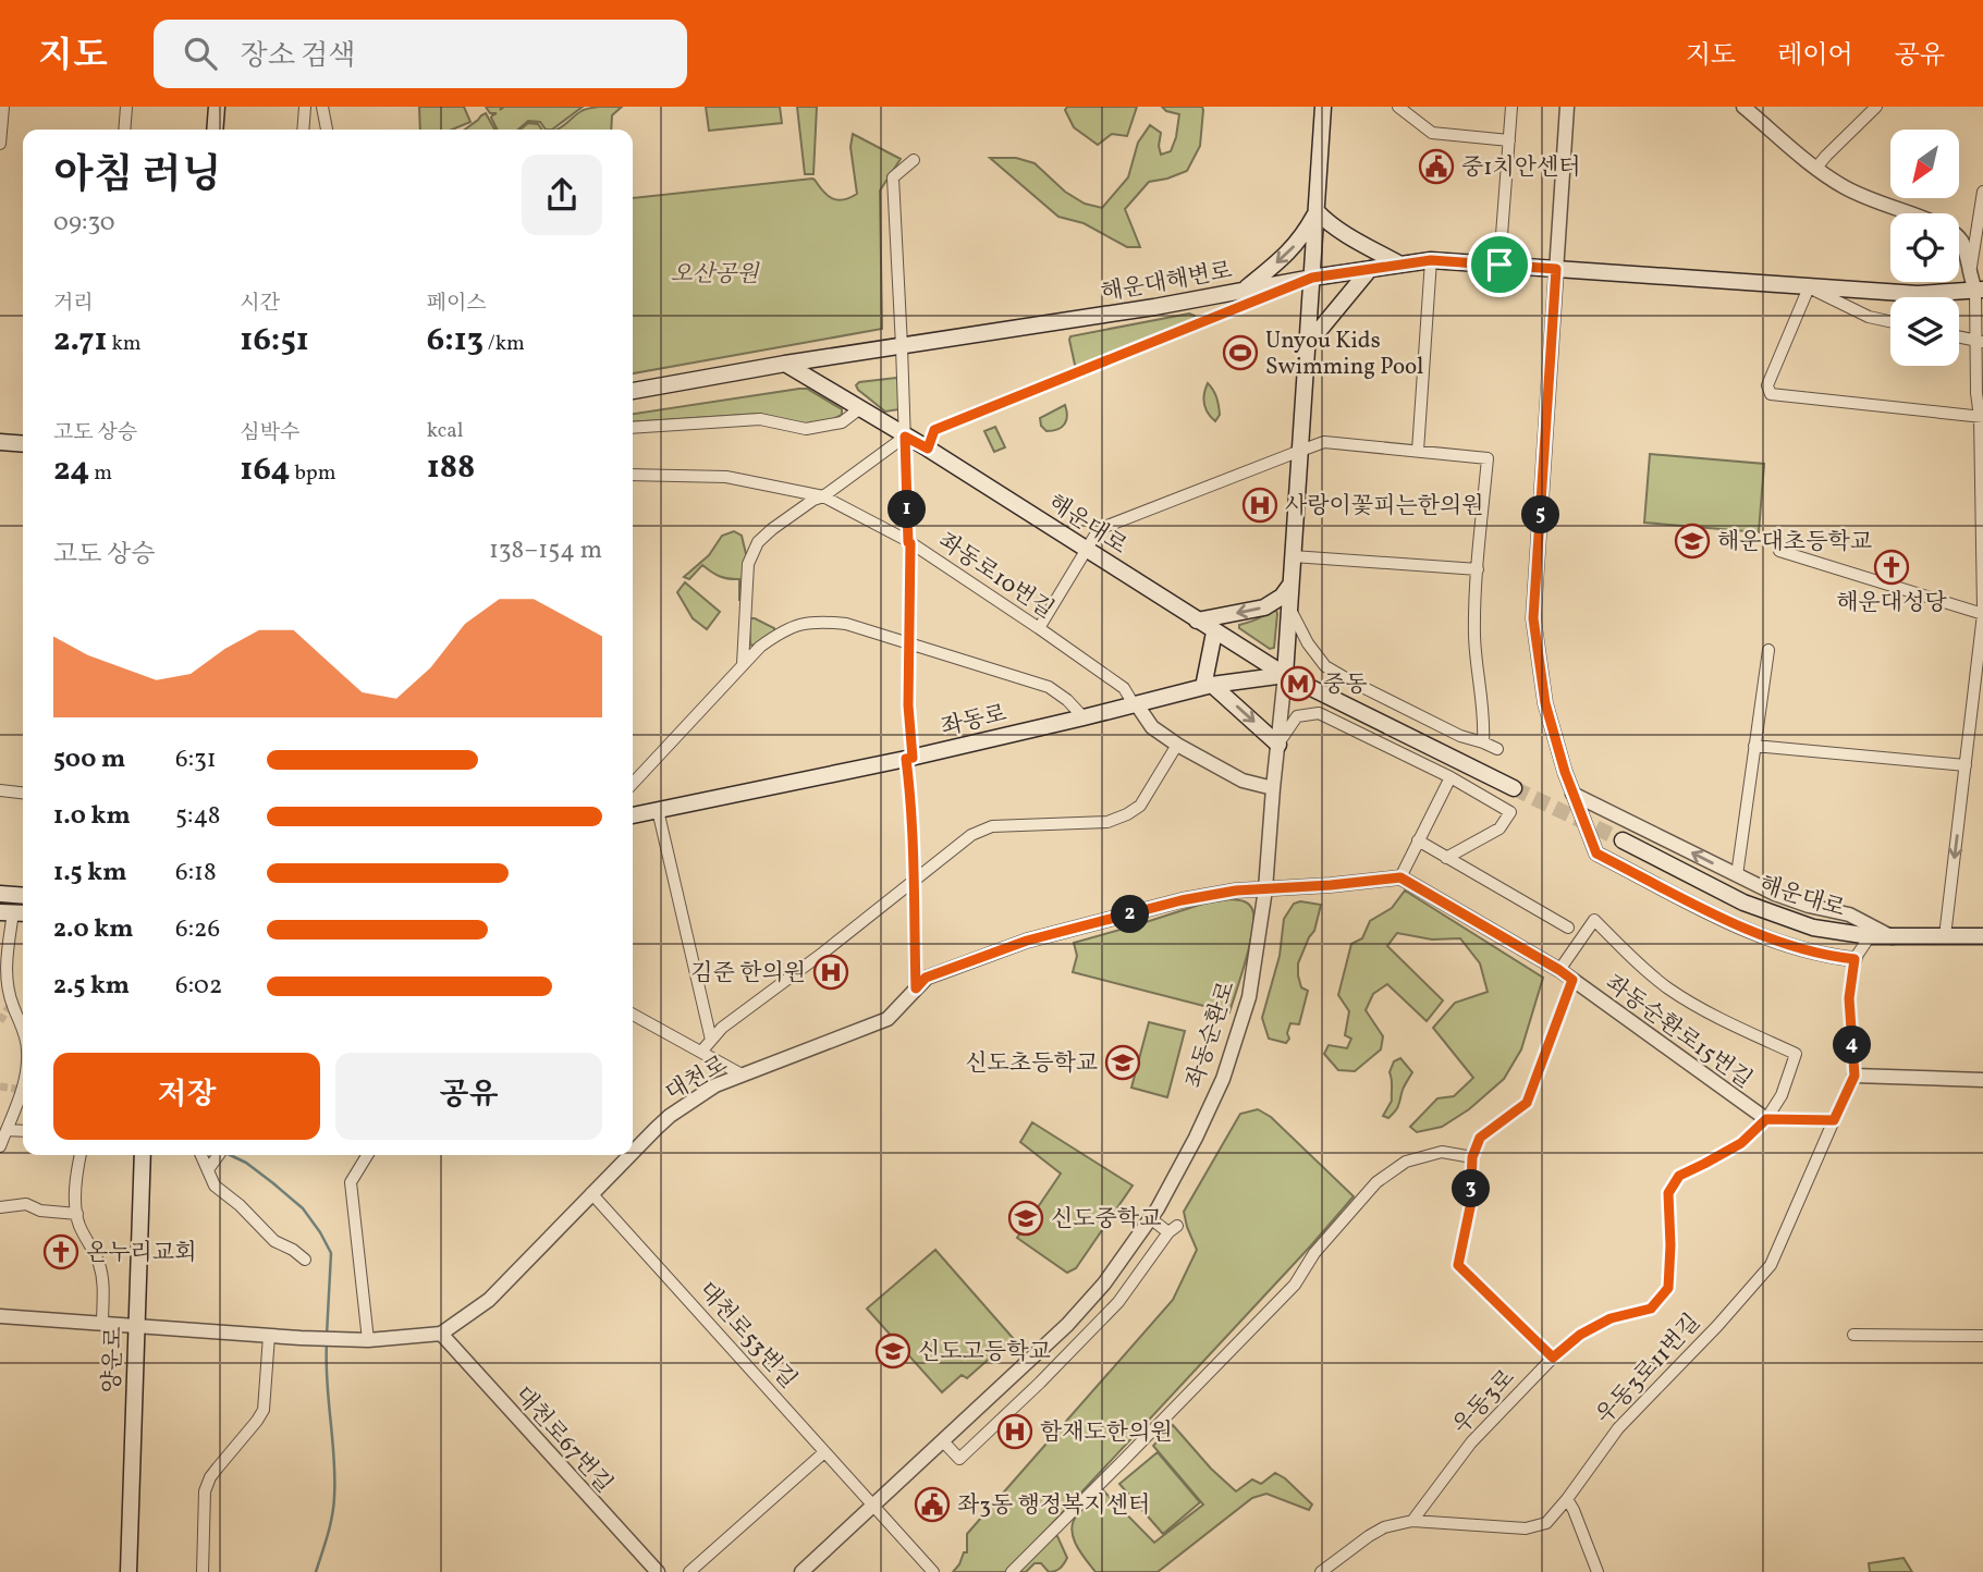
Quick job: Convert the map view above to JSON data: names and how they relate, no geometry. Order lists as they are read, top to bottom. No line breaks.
{"streets":{"main road":["해운대해변로","해운대로","좌동로","좌동순환로","양운로"],"street":["좌동로10번길","좌동순환로15번길","대천로","대천로53번길","우동3로11번길","우동3로","대천로67번길"]},"crossings":[["해운대해변로","해운대로"],["해운대해변로","좌동순환로"],["해운대로","좌동로"],["해운대로","좌동순환로"],["좌동로10번길","좌동로"],["좌동로","좌동순환로"],["좌동순환로15번길","우동3로"],["좌동순환로","대천로"],["좌동순환로","대천로53번길"],["대천로","대천로53번길"],["대천로","대천로67번길"],["우동3로11번길","우동3로"]],"parks":["오산공원"],"places":{"public building":["중1치안센터","좌3동 행정복지센터"],"sports":["Unyou Kids Swimming Pool"],"hospital":["사랑이꽃피는한의원","김준 한의원","함재도한의원"],"school or university":["해운대초등학교","신도초등학교","신도중학교","신도고등학교"],"church":["해운대성당","온누리교회"],"metro station":["중동"]},"north":"bottom left","page":{"header":"지도","search":"장소 검색","nav":["지도","레이어","공유"],"heading":["아침 러닝","09:30"],"stats":[["거리","2.71 km"],["시간","16:51"],["페이스","6:13 /km"],["고도 상승","24 m"],["심박수","164 bpm"],["kcal","188"]],"pins":["1","5","2","4","3"],"chart":["고도 상승","138–154 m"],"list":[{"name":"500 m","note":"6:31"},{"name":"1.0 km","note":"5:48"},{"name":"1.5 km","note":"6:18"},{"name":"2.0 km","note":"6:26"},{"name":"2.5 km","note":"6:02"}],"buttons":["저장","공유"]}}
